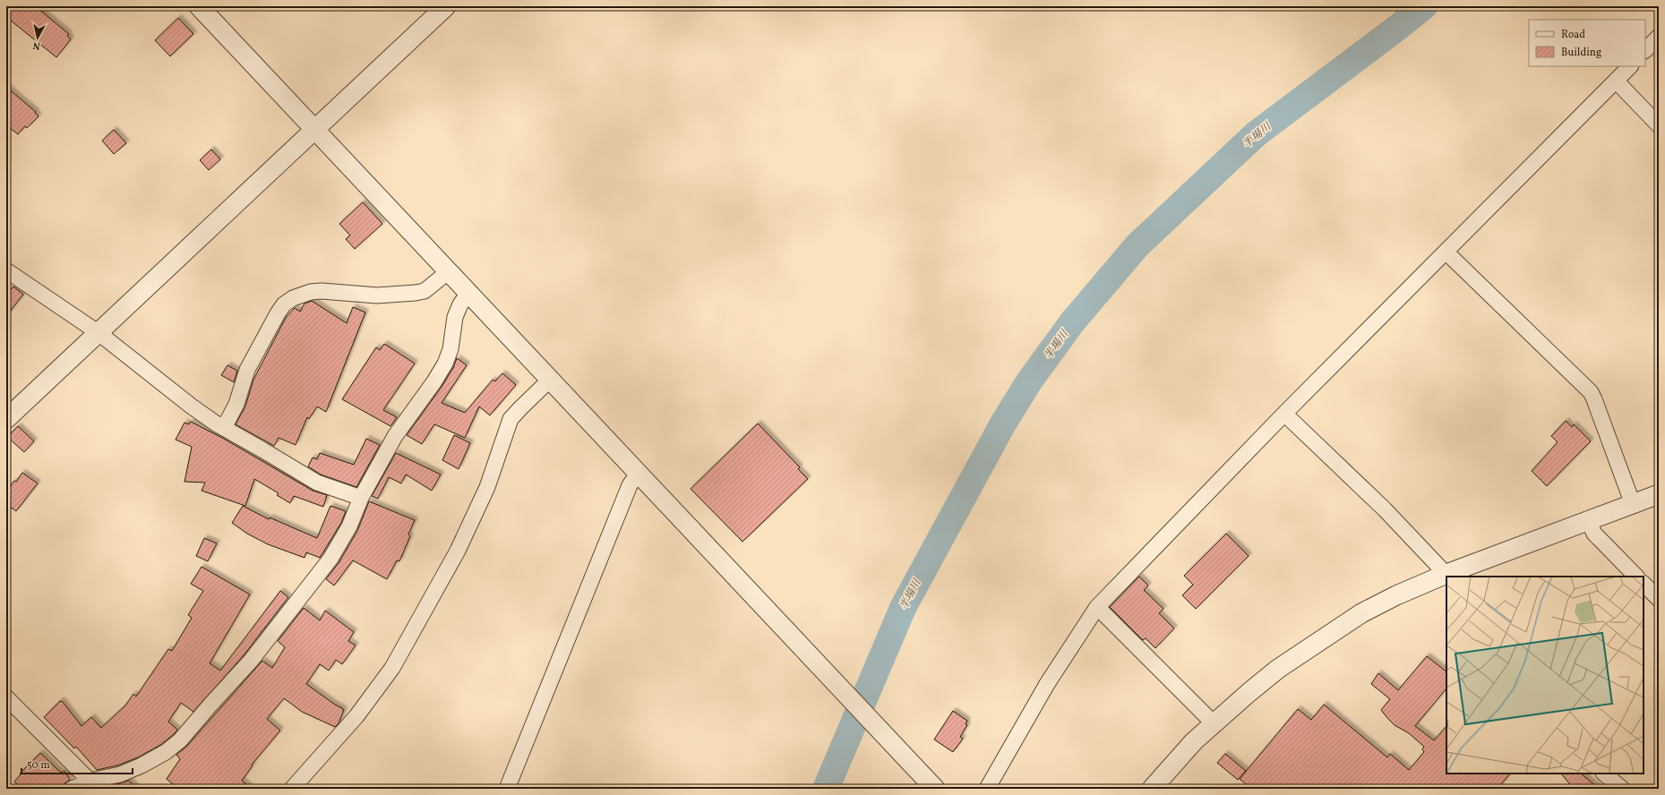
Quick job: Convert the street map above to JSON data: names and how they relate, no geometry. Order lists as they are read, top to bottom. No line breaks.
{"water":["半場川"],"legend":["Road","Building"],"scale_bar":"50 m","north":"bottom"}
